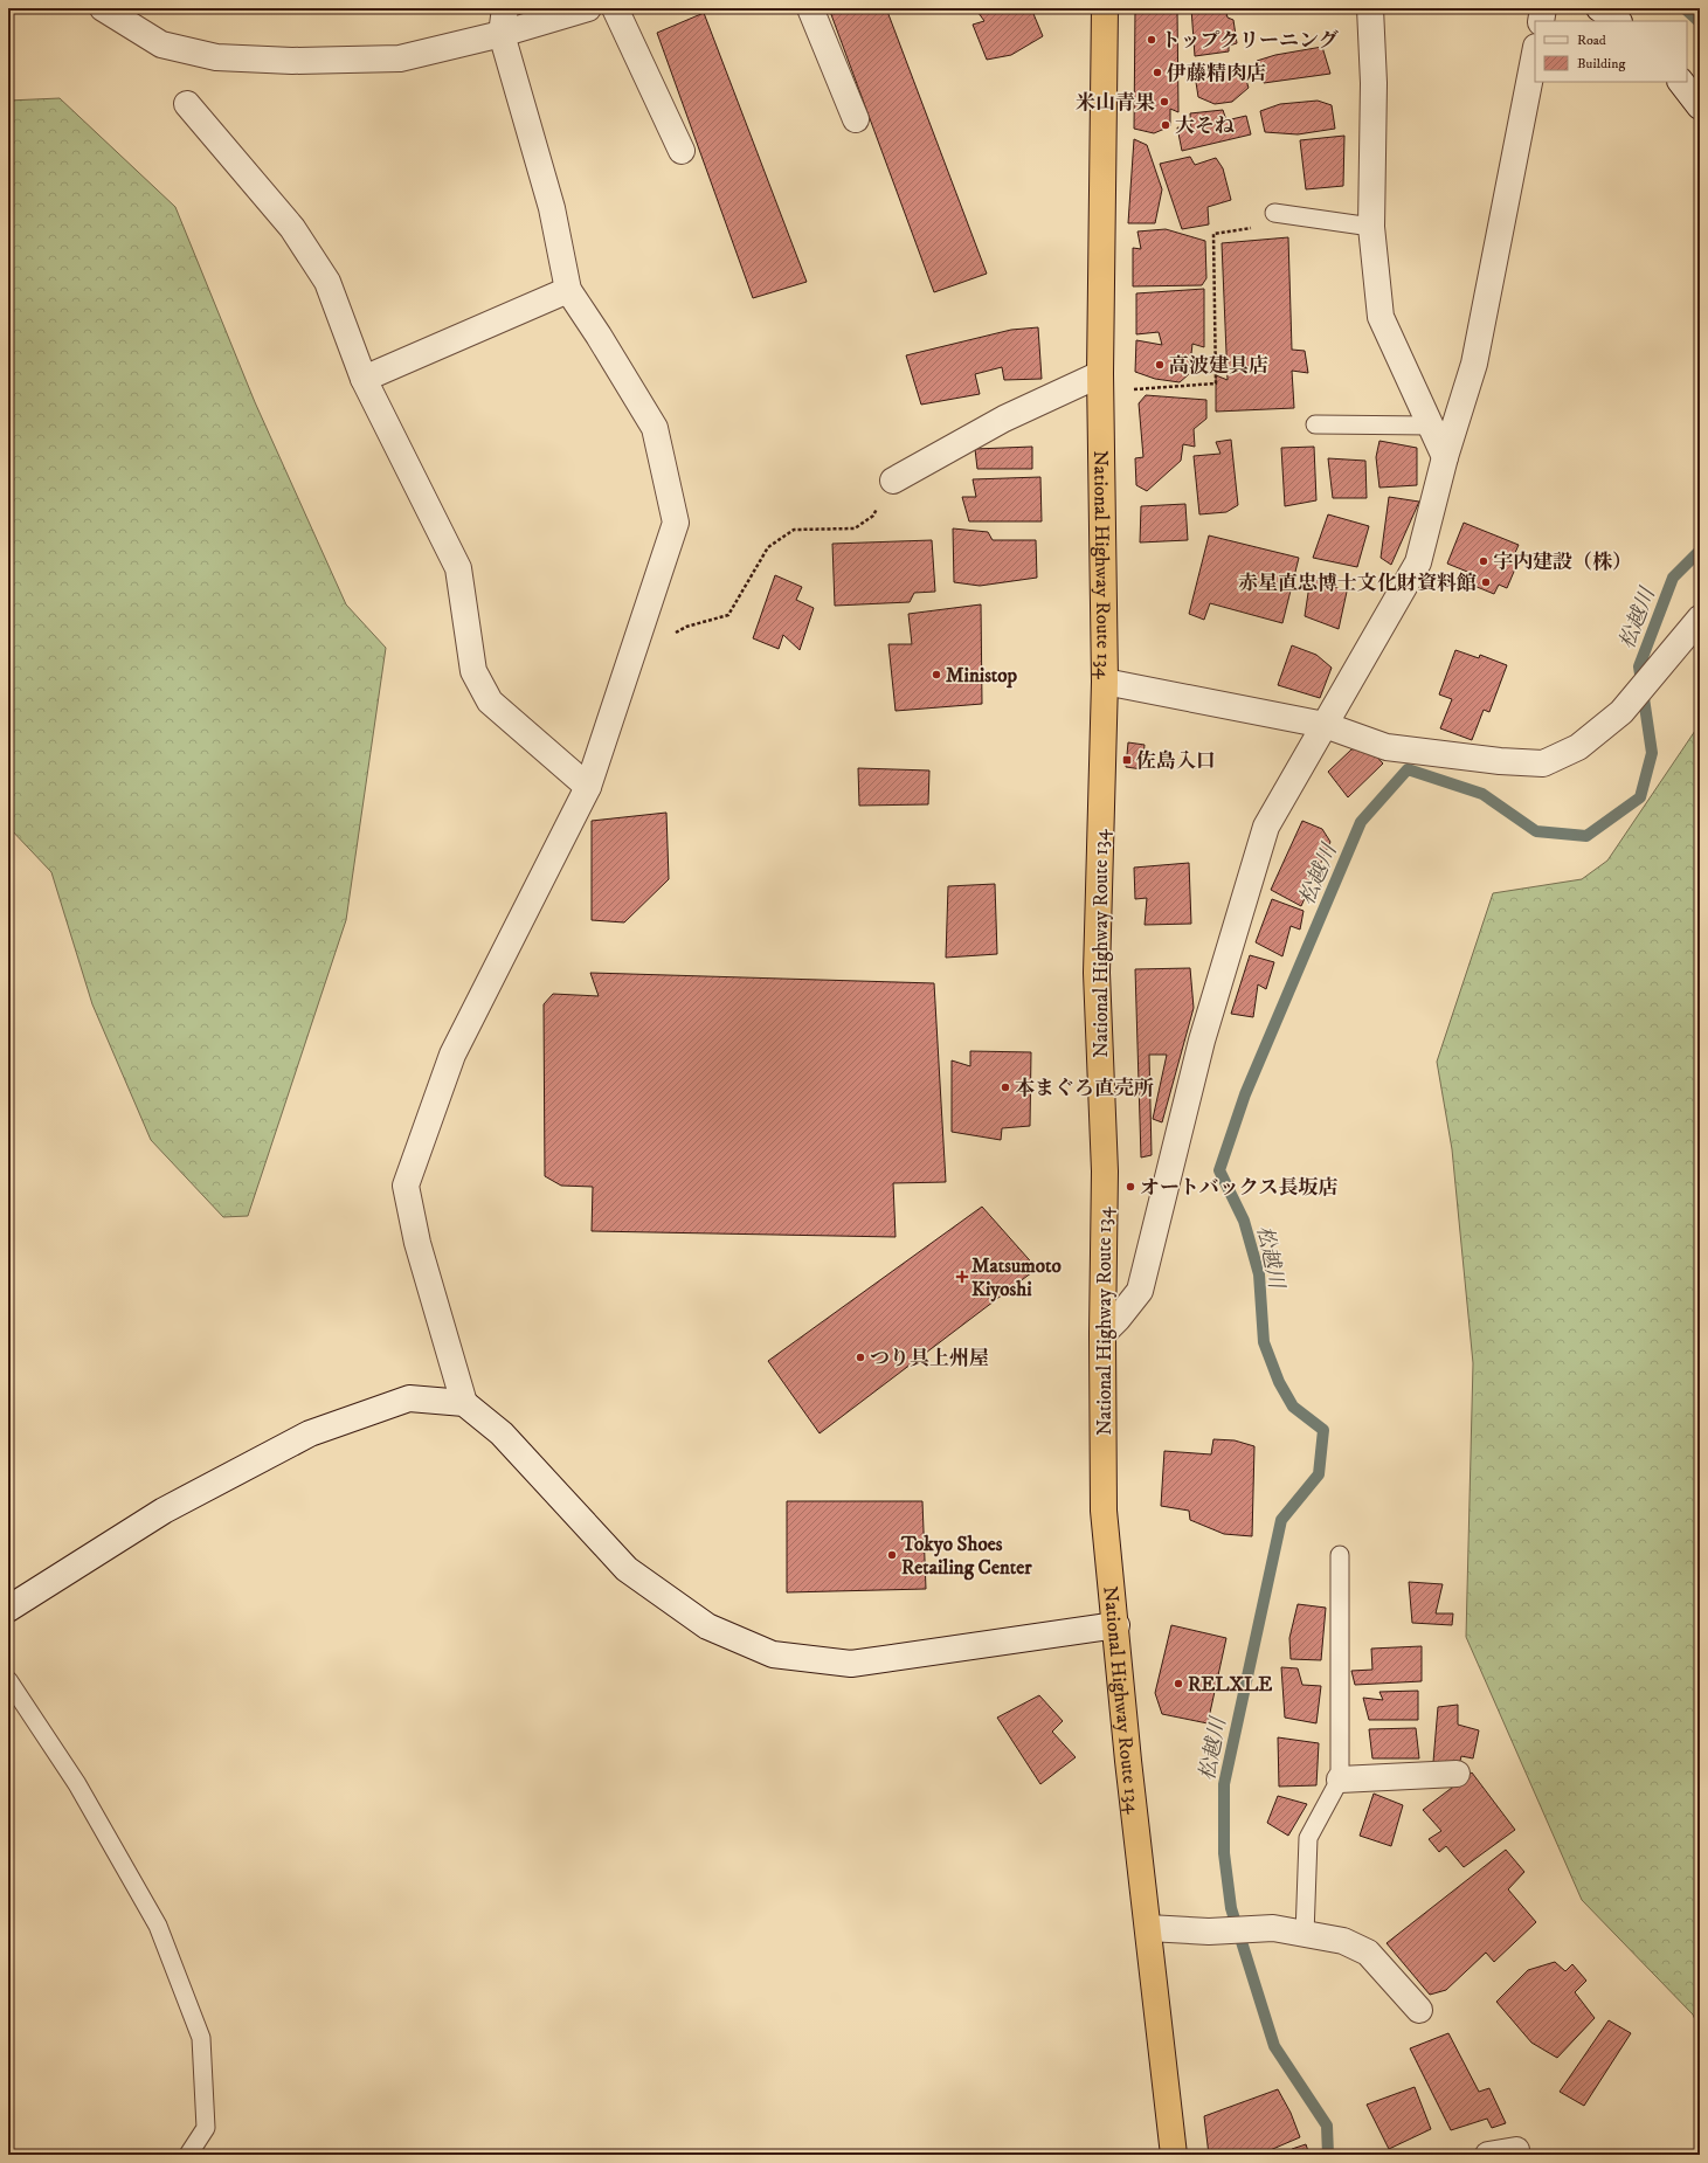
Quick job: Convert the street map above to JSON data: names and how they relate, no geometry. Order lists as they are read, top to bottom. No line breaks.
{"streets":{"highway":["National Highway Route 134"]},"water":["松越川"],"places":{"other":["トップクリーニング","伊藤精肉店","米山青果","大そね","高波建具店","宇内建設（株）","赤星直忠博士文化財資料館","Ministop","本まぐろ直売所","オートバックス長坂店","つり具上州屋","Tokyo Shoes Retailing Center","RELXLE"],"transit":["佐島入口"],"health":["Matsumoto Kiyoshi"]},"legend":["Road","Building"]}
